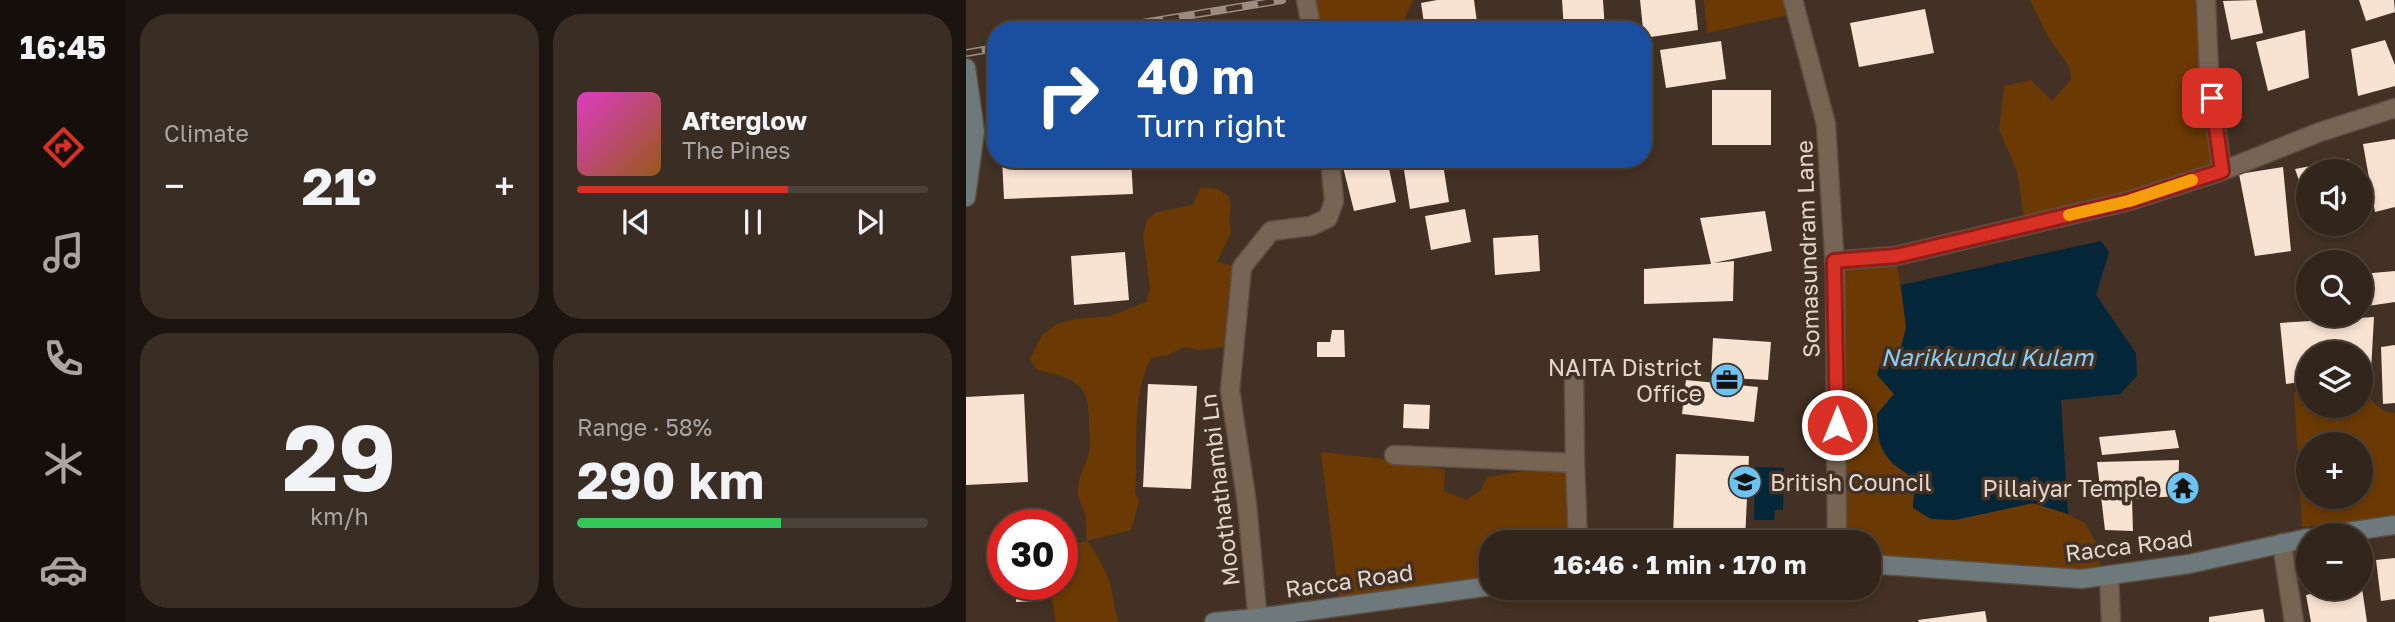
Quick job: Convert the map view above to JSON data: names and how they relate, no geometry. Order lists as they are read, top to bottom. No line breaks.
{"streets":{"street":["Somasundram Lane","Moothathambi Ln","Racca Road"]},"crossings":[["Moothathambi Ln","Racca Road"]],"water":["Narikkundu Kulam"],"places":{"office":["NAITA District Office"],"school or university":["British Council"],"temple":["Pillaiyar Temple"]},"page":{"tabs":"16:45","tile":["Climate",["29","km/h"],["Range · 58%","290 km"]],"turn":["40 m","Turn right"],"song":["Afterglow","The Pines"],"heat":["−","21°","+"],"map_buttons":["+","−"],"limit":"30","trip":"16:46 · 1 min · 170 m"}}
